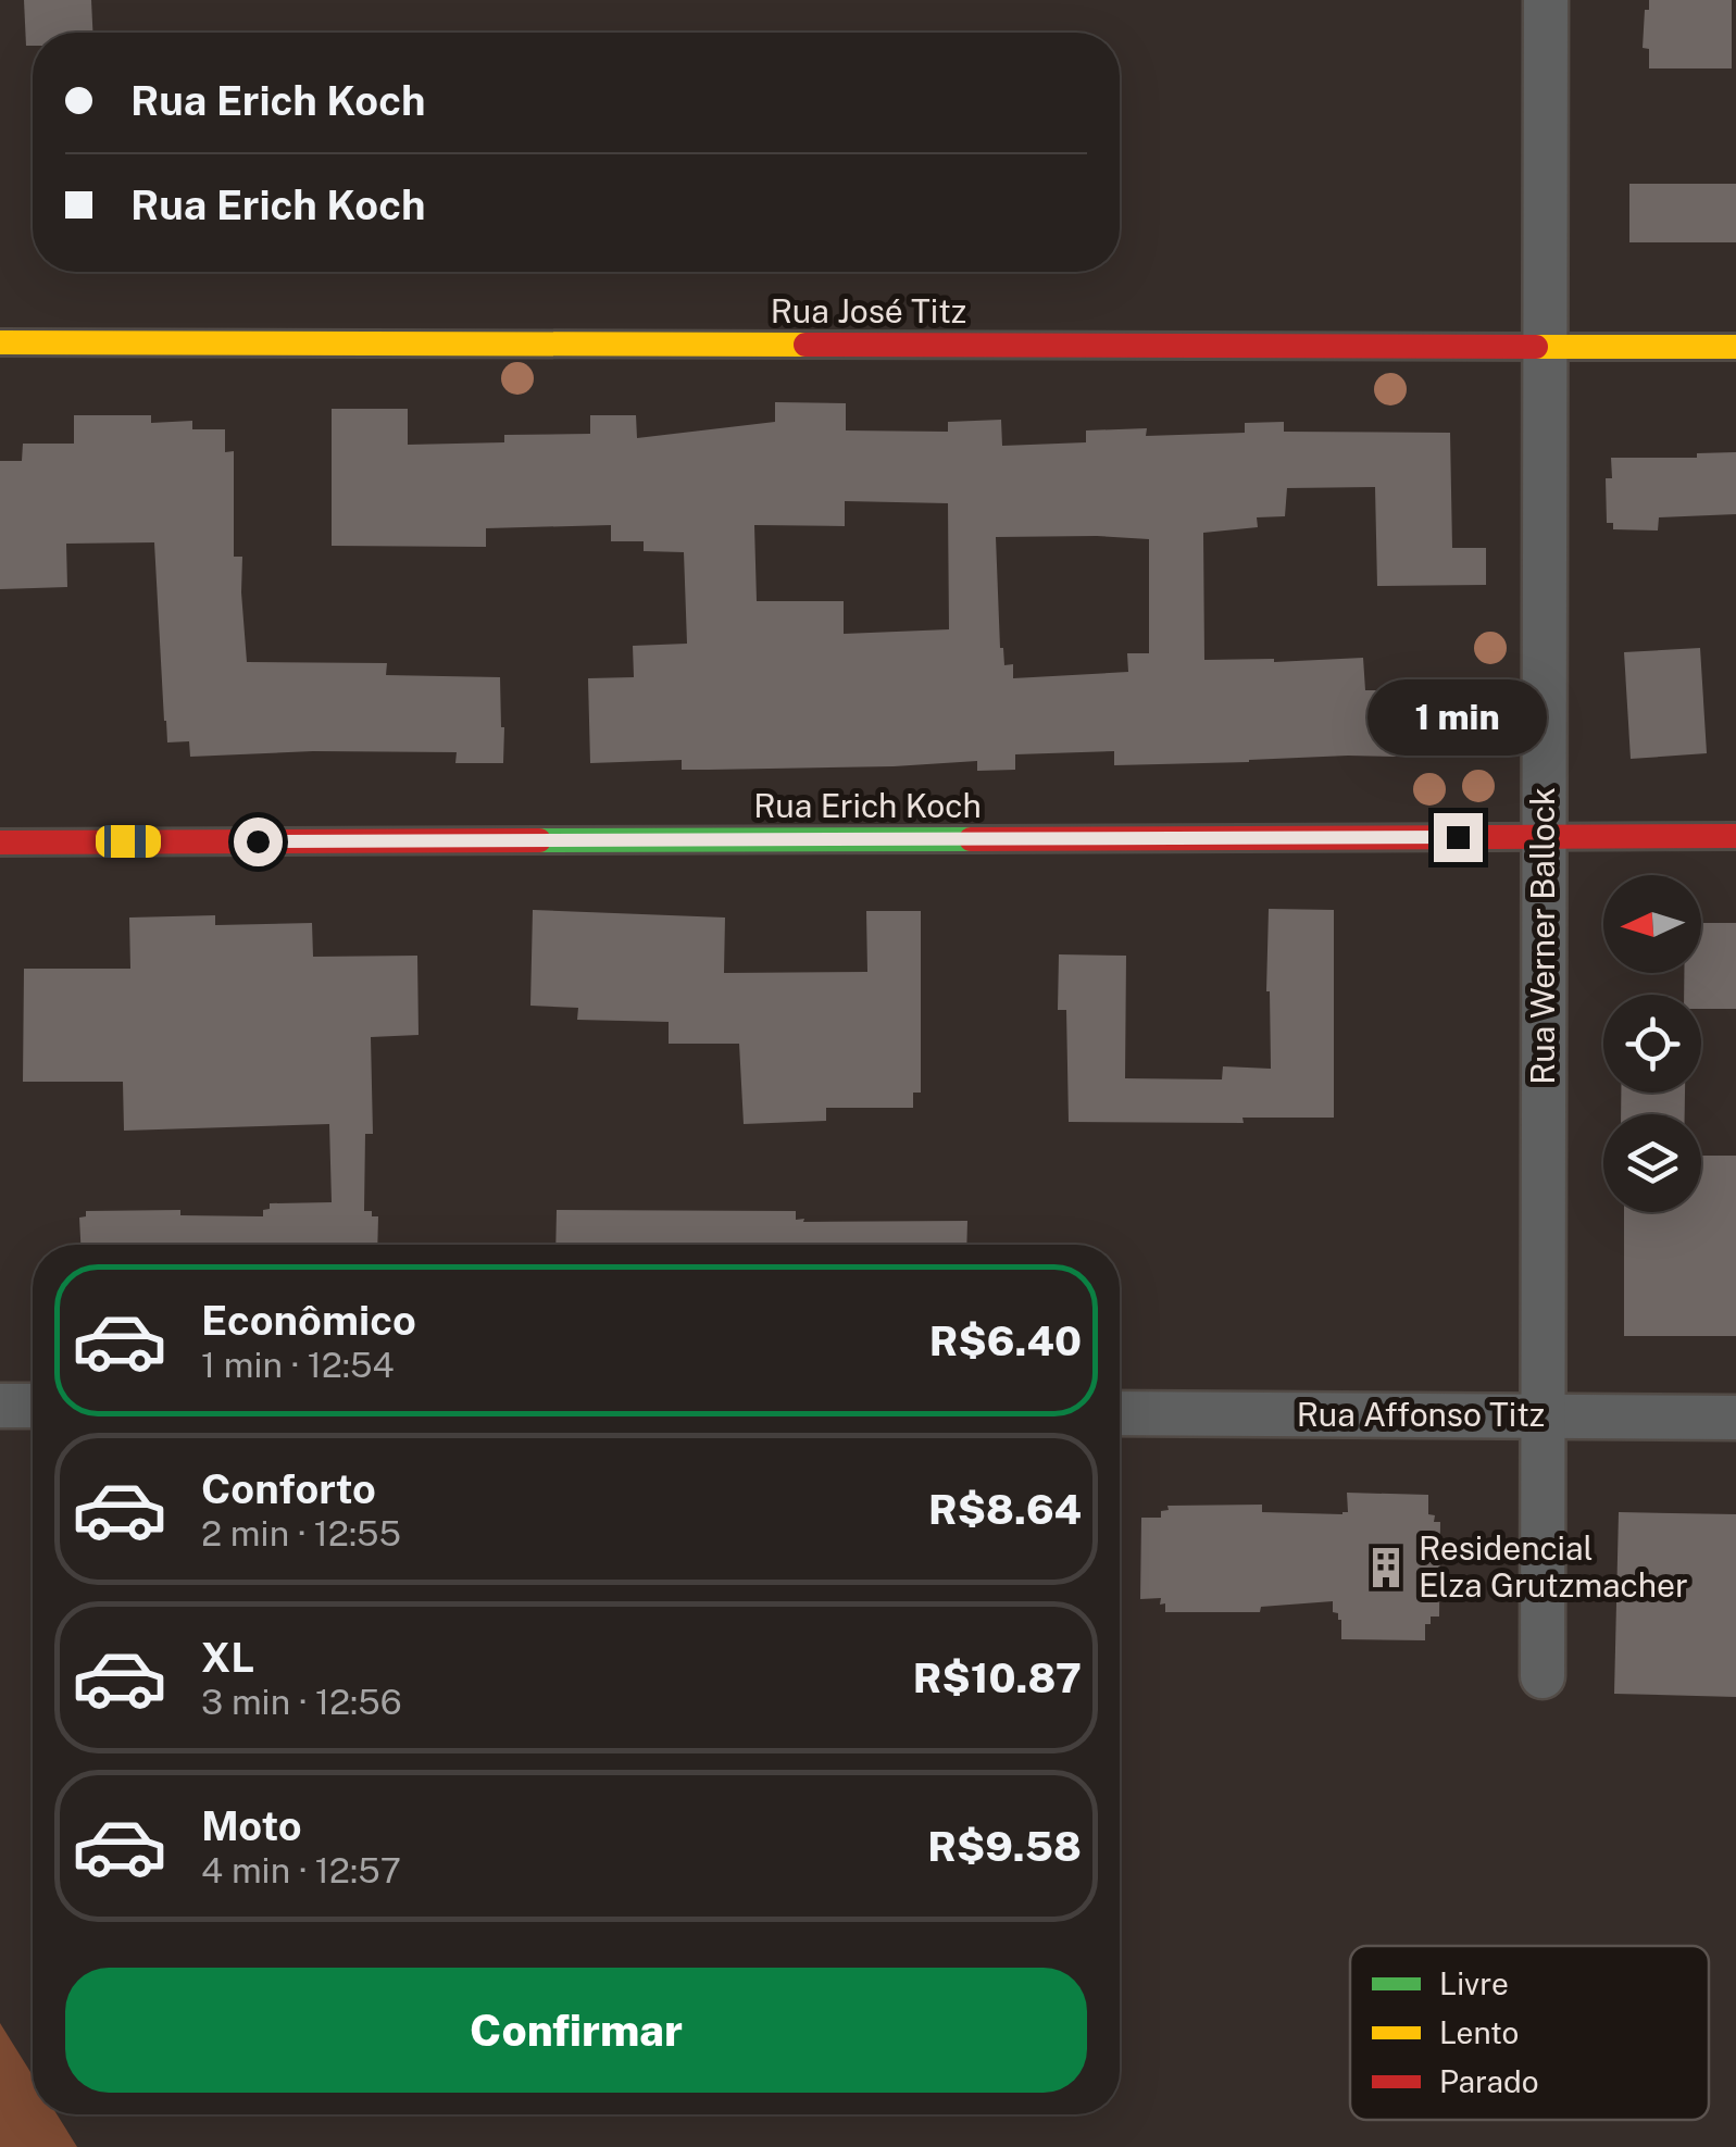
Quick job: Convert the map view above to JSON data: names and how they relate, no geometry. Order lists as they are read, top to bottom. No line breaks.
{"streets":{"street":["Rua José Titz","Rua Erich Koch","Rua Werner Ballock","Rua Affonso Titz"]},"crossings":[["Rua José Titz","Rua Werner Ballock"],["Rua Erich Koch","Rua Werner Ballock"],["Rua Werner Ballock","Rua Affonso Titz"]],"places":{"building":["Residencial Elza Grutzmacher"]},"legend":["Livre","Lento","Parado"],"north":"left","page":{"banner":["Rua Erich Koch","Rua Erich Koch"],"bubble":"1 min","list":[{"name":"Econômico","note":"1 min · 12:54","value":"R$6.40"},{"name":"Conforto","note":"2 min · 12:55","value":"R$8.64"},{"name":"XL","note":"3 min · 12:56","value":"R$10.87"},{"name":"Moto","note":"4 min · 12:57","value":"R$9.58"}],"buttons":"Confirmar"}}
